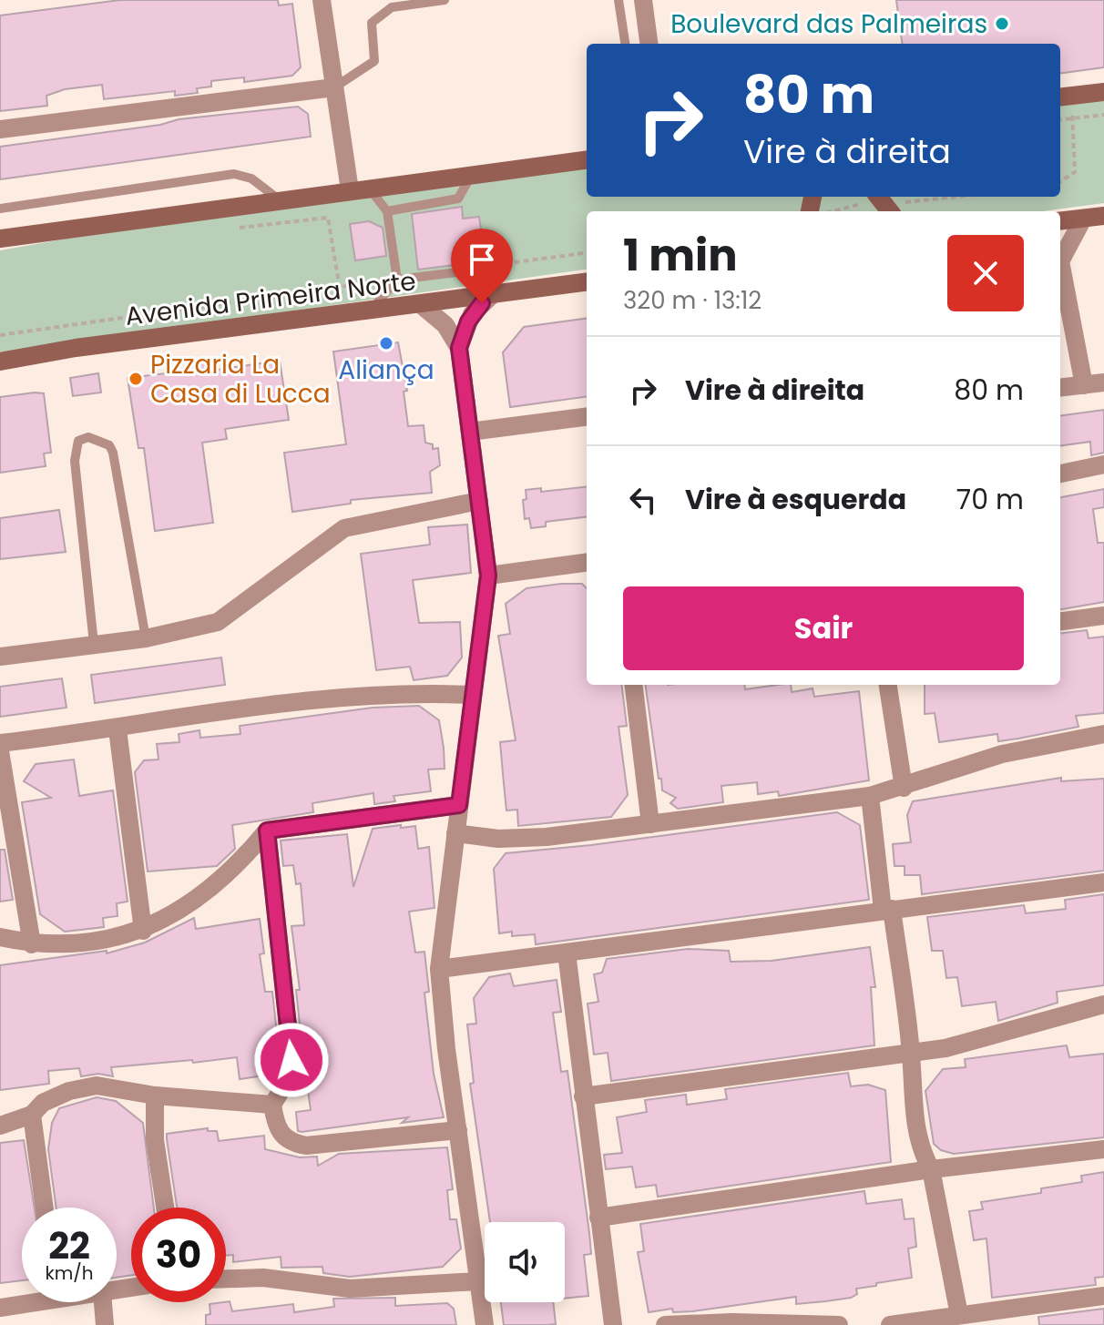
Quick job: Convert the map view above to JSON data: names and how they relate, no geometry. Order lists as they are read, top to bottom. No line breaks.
{"streets":{"main road":["Avenida Primeira Norte"]},"places":["Boulevard das Palmeiras","Aliança","Pizzaria La Casa di Lucca"],"page":{"turn":["80 m","Vire à direita"],"heading":["1 min","320 m · 13:12"],"list":[{"name":"Vire à direita","value":"80 m"},{"name":"Vire à esquerda","value":"70 m"}],"buttons":"Sair","speed":"22 km/h","limit":"30"}}
